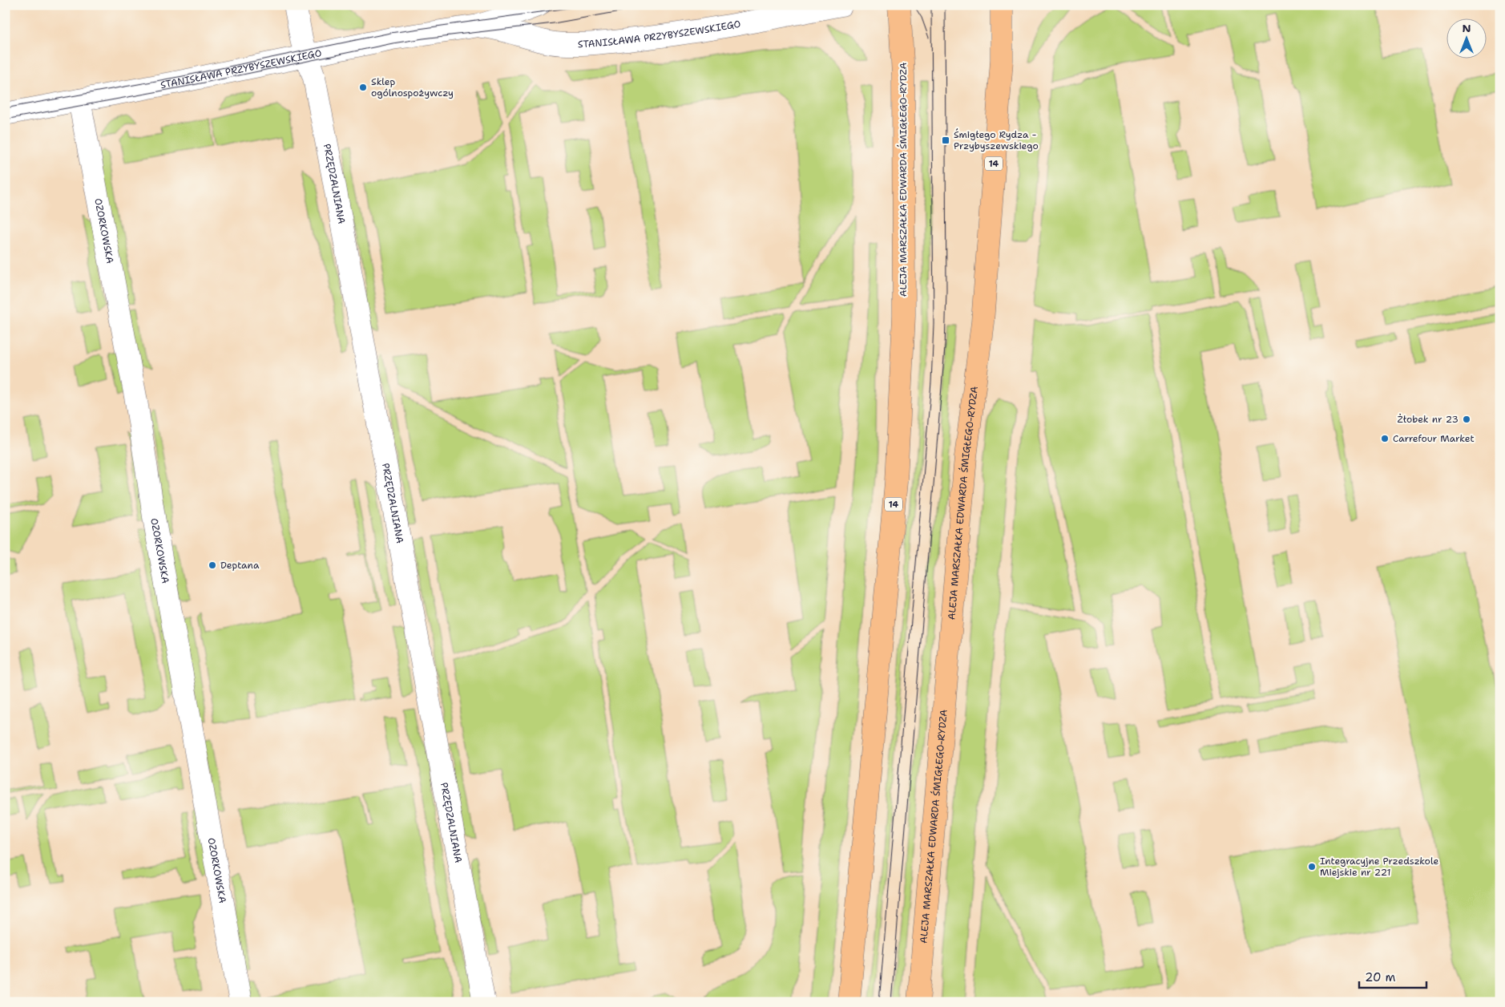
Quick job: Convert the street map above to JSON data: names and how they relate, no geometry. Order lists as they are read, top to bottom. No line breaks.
{"streets":{"main road":["14","ALEJA MARSZAŁKA EDWARDA ŚMIGŁEGO-RYDZA"],"street":["STANISŁAWA PRZYBYSZEWSKIEGO","PRZĘDZALNIANA","OZORKOWSKA"]},"crossings":[["STANISŁAWA PRZYBYSZEWSKIEGO","PRZĘDZALNIANA"],["STANISŁAWA PRZYBYSZEWSKIEGO","OZORKOWSKA"]],"places":{"other":["Sklep ogólnospożywczy","Żłobek nr 23","Carrefour Market","Deptana","Integracyjne Przedszkole Miejskie nr 221"],"transit":["Śmigłego Rydza - Przybyszewskiego"]},"scale_bar":"20 m","north":"top"}
